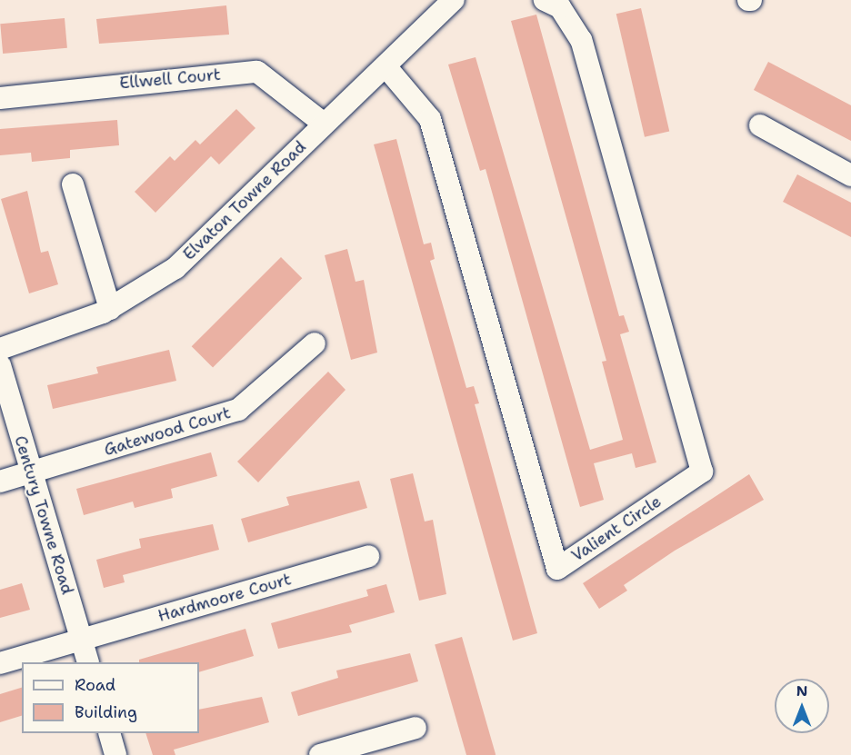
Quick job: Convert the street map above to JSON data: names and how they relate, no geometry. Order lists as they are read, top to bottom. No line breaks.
{"streets":{"street":["Ellwell Court","Elvaton Towne Road","Gatewood Court","Century Towne Road","Valient Circle","Hardmoore Court"]},"crossings":[["Ellwell Court","Elvaton Towne Road"],["Elvaton Towne Road","Valient Circle"],["Gatewood Court","Century Towne Road"],["Century Towne Road","Hardmoore Court"]],"legend":["Road","Building"],"north":"top"}
